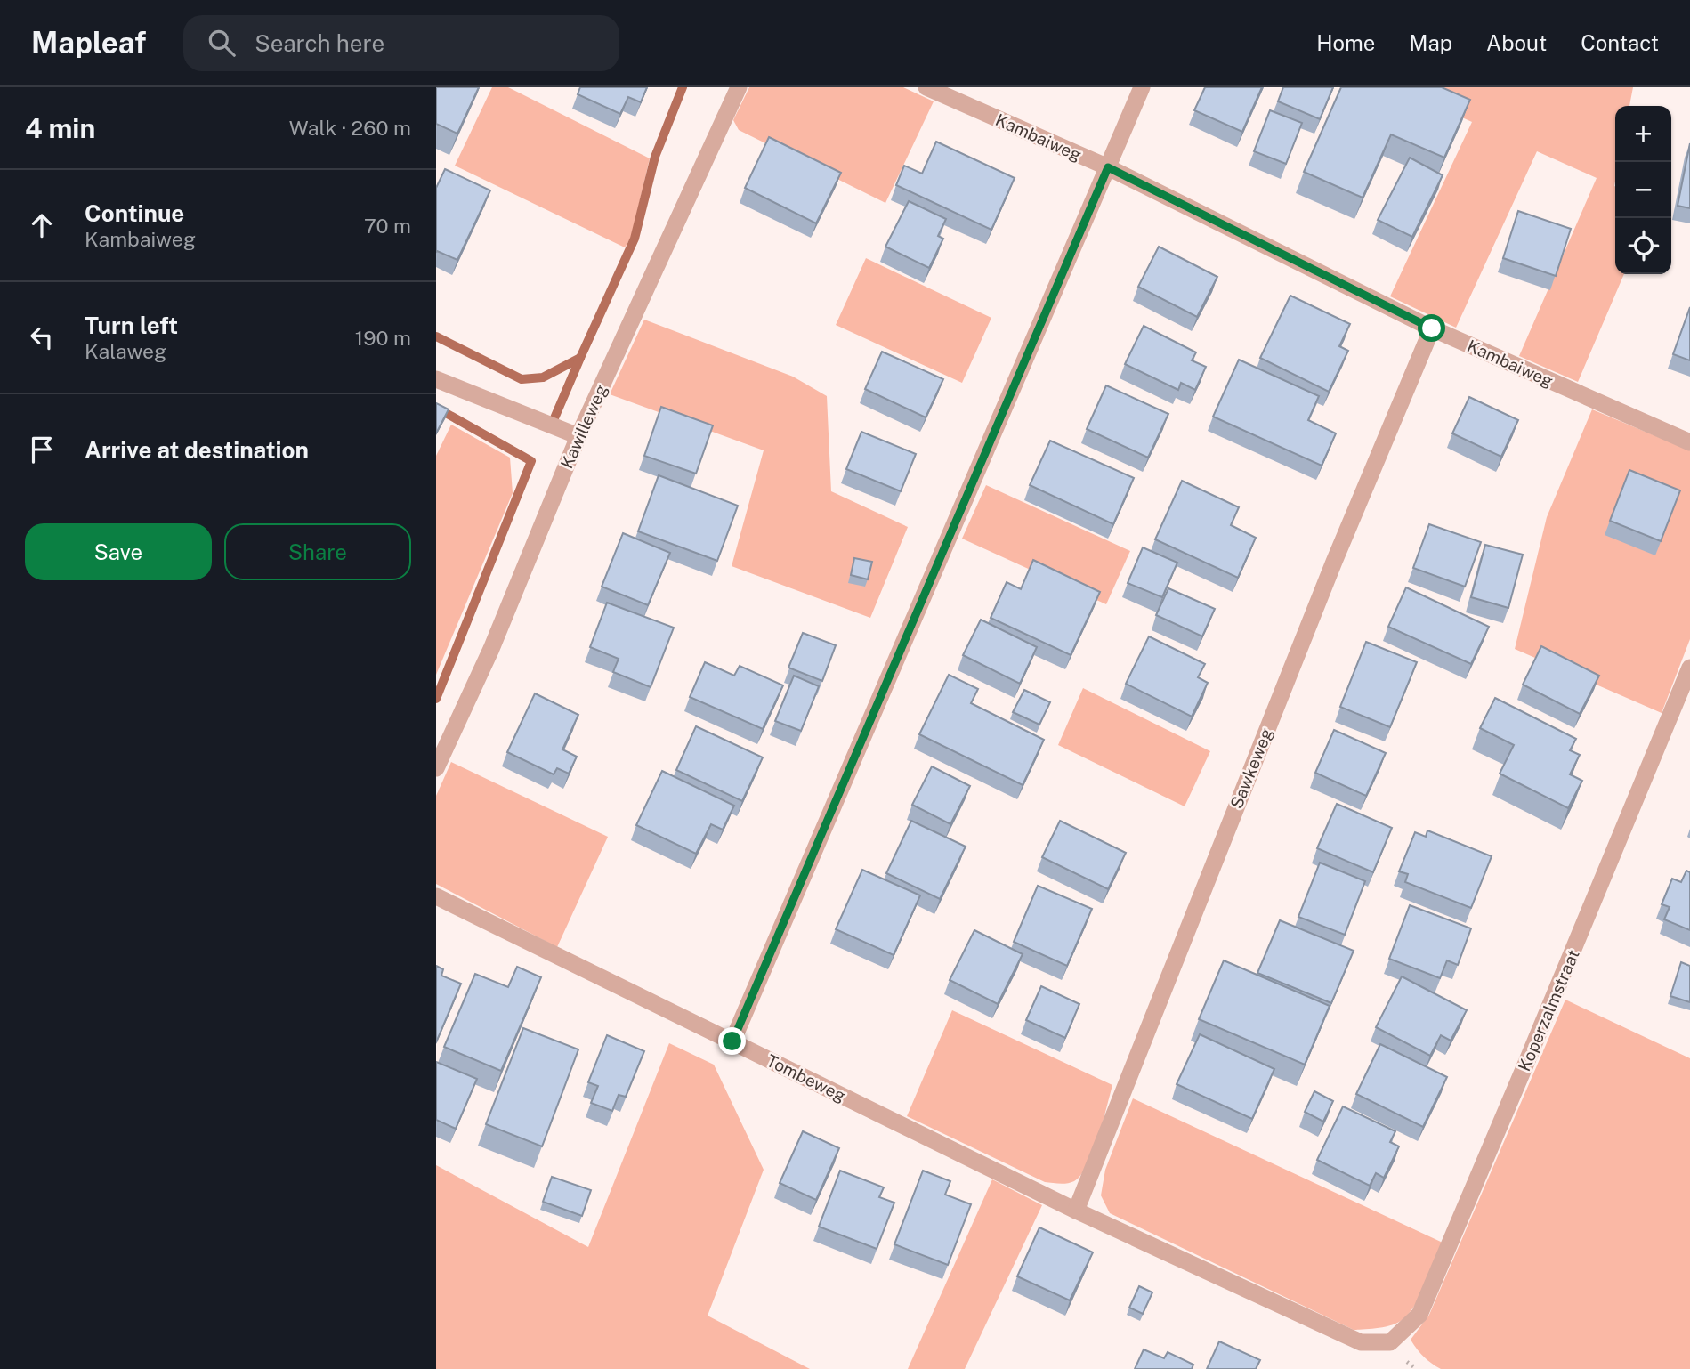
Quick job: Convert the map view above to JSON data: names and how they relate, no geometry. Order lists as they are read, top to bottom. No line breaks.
{"streets":{"street":["Kambaiweg","Kawilleweg","Sawkeweg","Koperzalmstraat","Tombeweg"]},"crossings":[["Kambaiweg","Sawkeweg"],["Sawkeweg","Tombeweg"],["Koperzalmstraat","Tombeweg"]],"page":{"header":"Mapleaf","search":"Search here","nav":["Home","Map","About","Contact"],"heading":["4 min","Walk · 260 m"],"map_buttons":["+","−"],"list":[["Continue","Kambaiweg","70 m"],["Turn left","Kalaweg","190 m"],"Arrive at destination"],"buttons":["Save","Share"]}}
